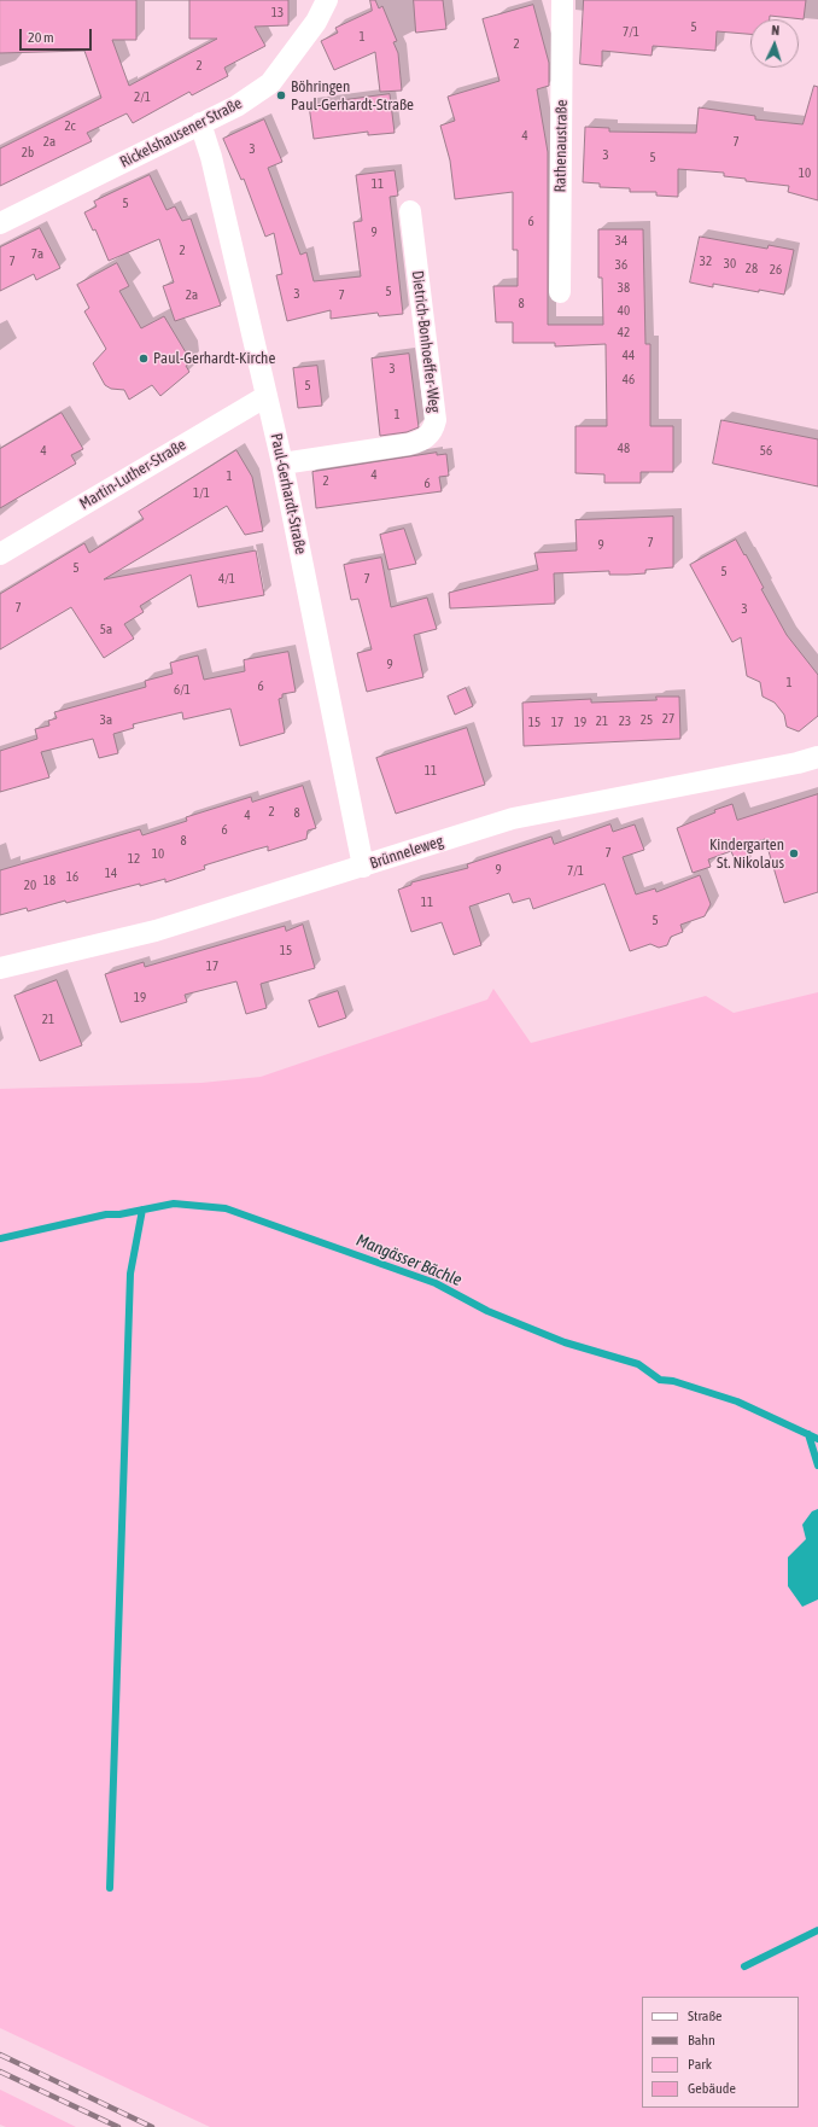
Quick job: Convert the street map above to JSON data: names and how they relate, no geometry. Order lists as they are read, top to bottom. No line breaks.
{"streets":{"street":["Rickelshausener Straße","Rathenaustraße","Dietrich-Bonhoeffer-Weg","Martin-Luther-Straße","Paul-Gerhardt-Straße","Brünneleweg"]},"crossings":[["Rickelshausener Straße","Paul-Gerhardt-Straße"],["Dietrich-Bonhoeffer-Weg","Paul-Gerhardt-Straße"],["Martin-Luther-Straße","Paul-Gerhardt-Straße"],["Paul-Gerhardt-Straße","Brünneleweg"]],"water":["Mangässer Bächle"],"places":["Böhringen Paul-Gerhardt-Straße","Paul-Gerhardt-Kirche","Kindergarten St. Nikolaus"],"house_numbers":["13","5","7/1","1","2","2","2/1","2c","4","2a","7","3","2b","3","5","10","11","5","6","9","34","2","7a","7","32","30","36","28","26","38","5","3","2a","7","8","40","42","44","3","46","5","1","48","4","56","4","1","2","6","1/1","7","9","5","5","4/1","7","7","3","5a","9","1","6","6/1","27","3a","25","21","23","15","17","19","11","2","8","4","6","8","7","10","12","9","7/1","14","16","18","20","11","5","15","17","19","21"],"legend":["Straße","Bahn","Park","Gebäude"],"scale_bar":"20 m","north":"top"}
